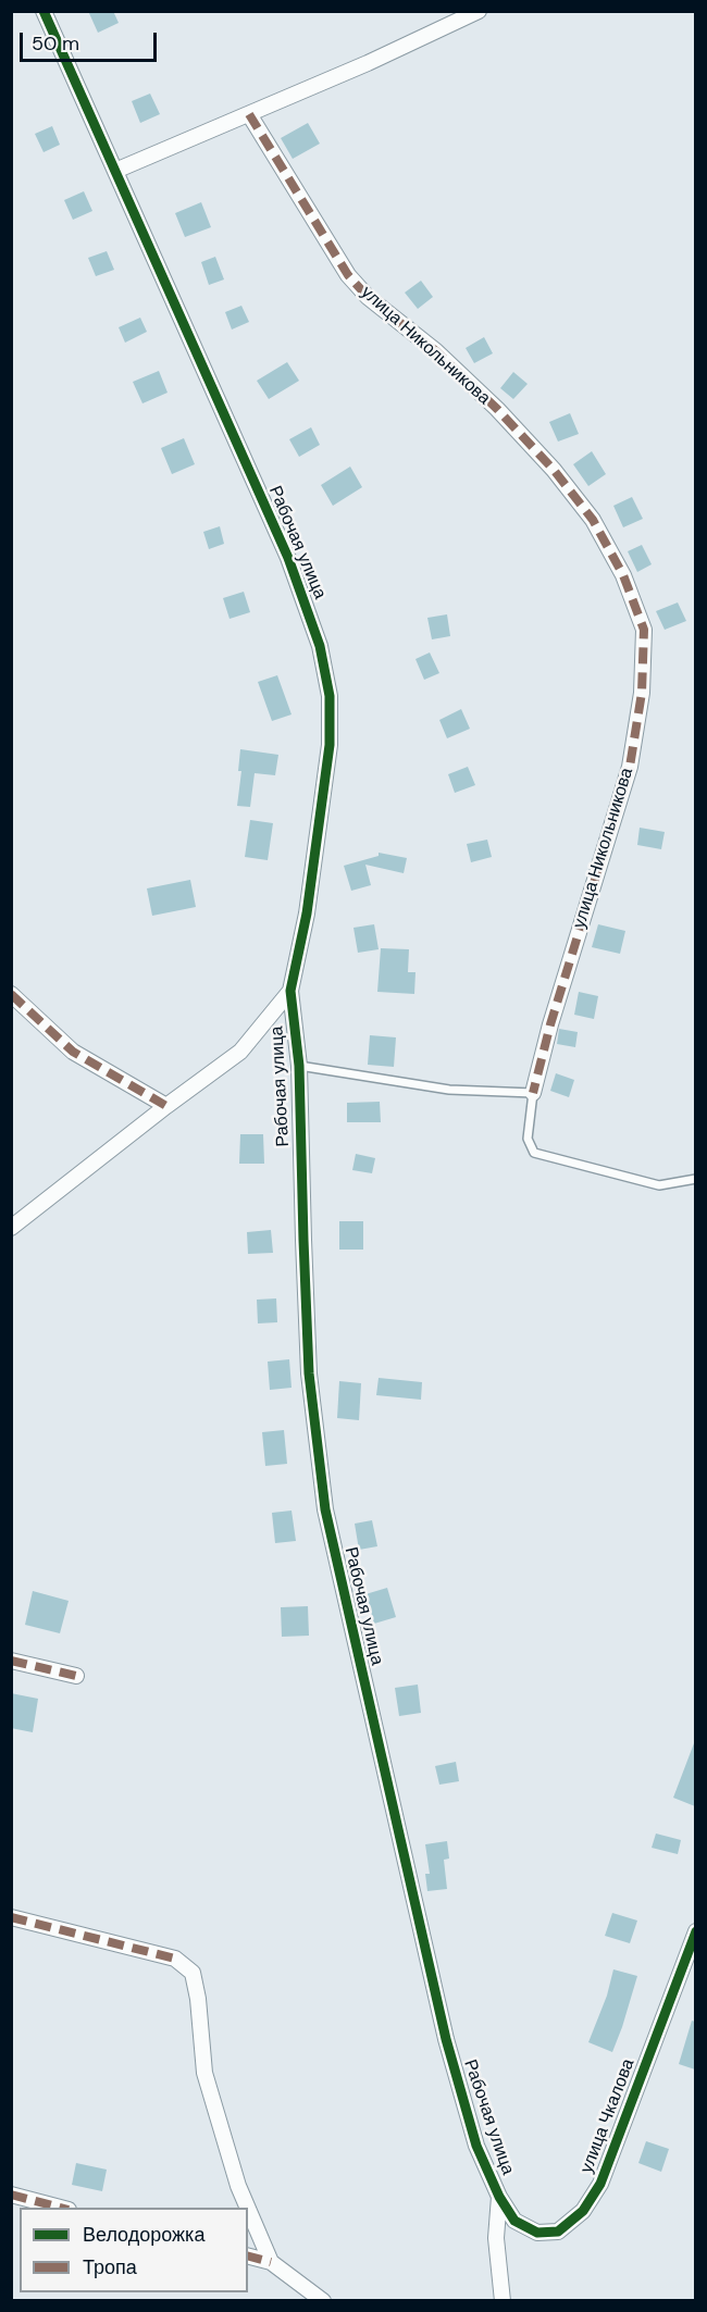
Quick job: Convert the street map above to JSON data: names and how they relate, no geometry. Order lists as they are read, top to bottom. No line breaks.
{"streets":{"street":["улица Никольникова","Рабочая улица","улица Чкалова"]},"crossings":[["Рабочая улица","улица Чкалова"]],"legend":["Велодорожка","Тропа"],"scale_bar":"50 m"}
